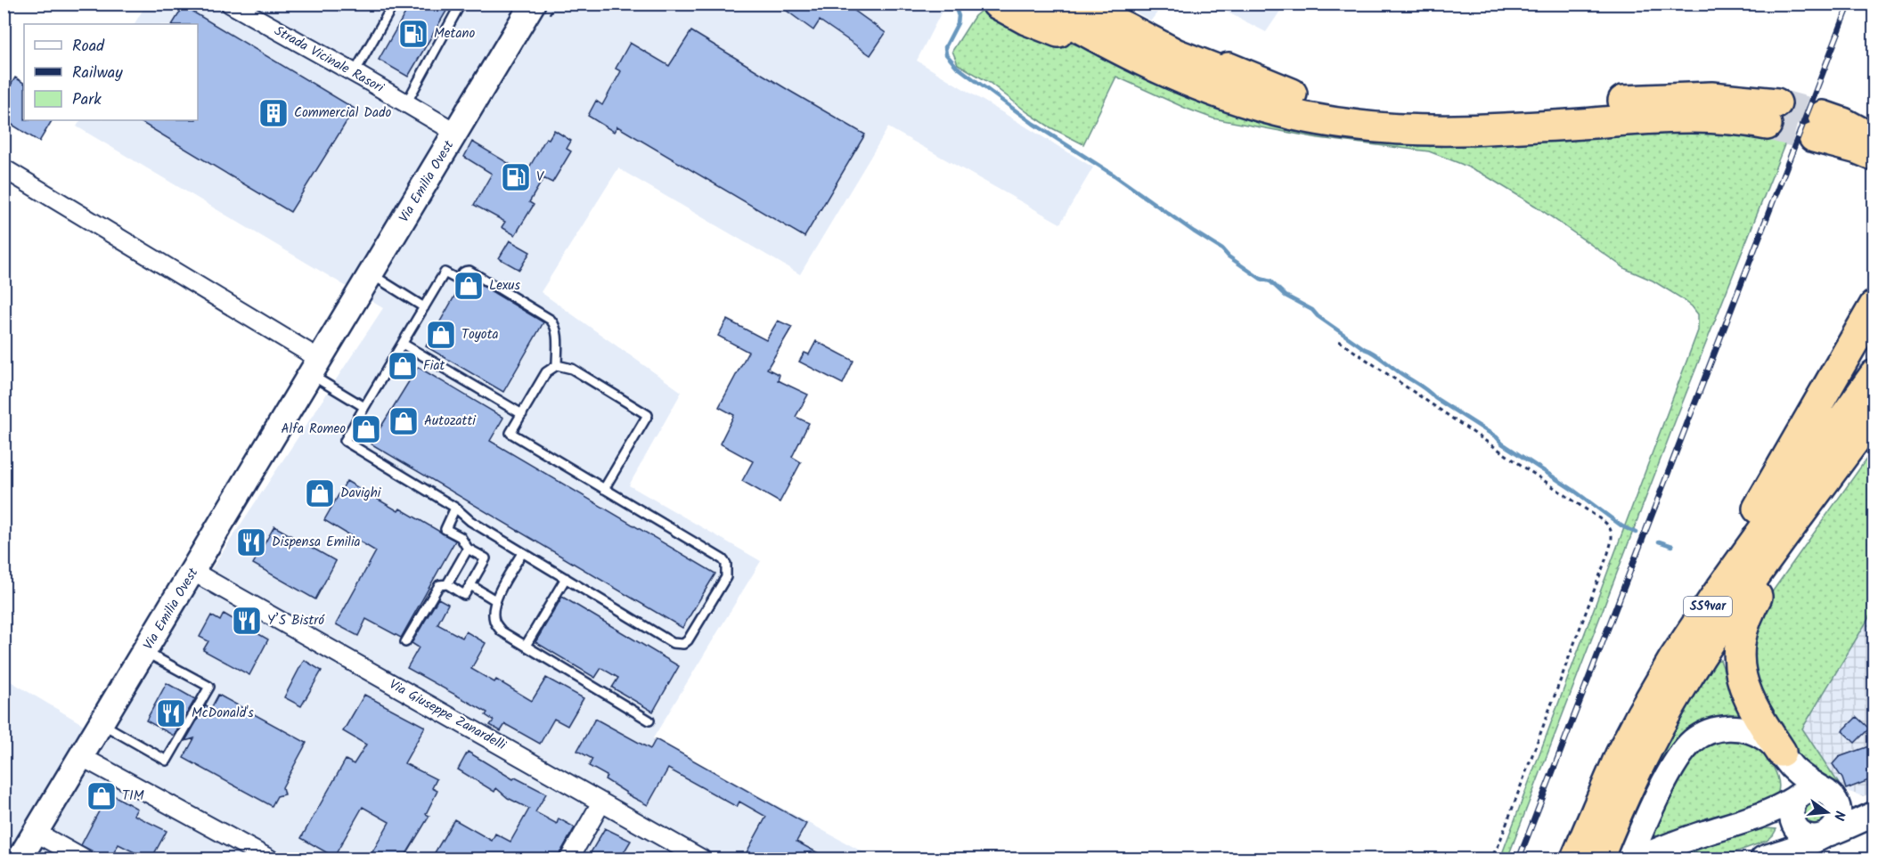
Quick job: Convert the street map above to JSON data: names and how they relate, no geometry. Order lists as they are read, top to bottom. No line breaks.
{"streets":{"highway":["SS9var"],"main road":["Via Emilia Ovest"],"street":["Strada Vicinale Rasori","Via Giuseppe Zanardelli"]},"crossings":[["Strada Vicinale Rasori","Via Emilia Ovest"],["Via Emilia Ovest","Via Giuseppe Zanardelli"]],"places":{"fuel station":["Metano","V"],"building":["Commercial Dado"],"shop":["Lexus","Toyota","Fiat","Autozatti","Alfa Romeo","Davighi","TIM"],"restaurant":["Dispensa Emilia","Y’S Bistró","McDonald's"]},"legend":["Road","Railway","Park"],"north":"right"}
